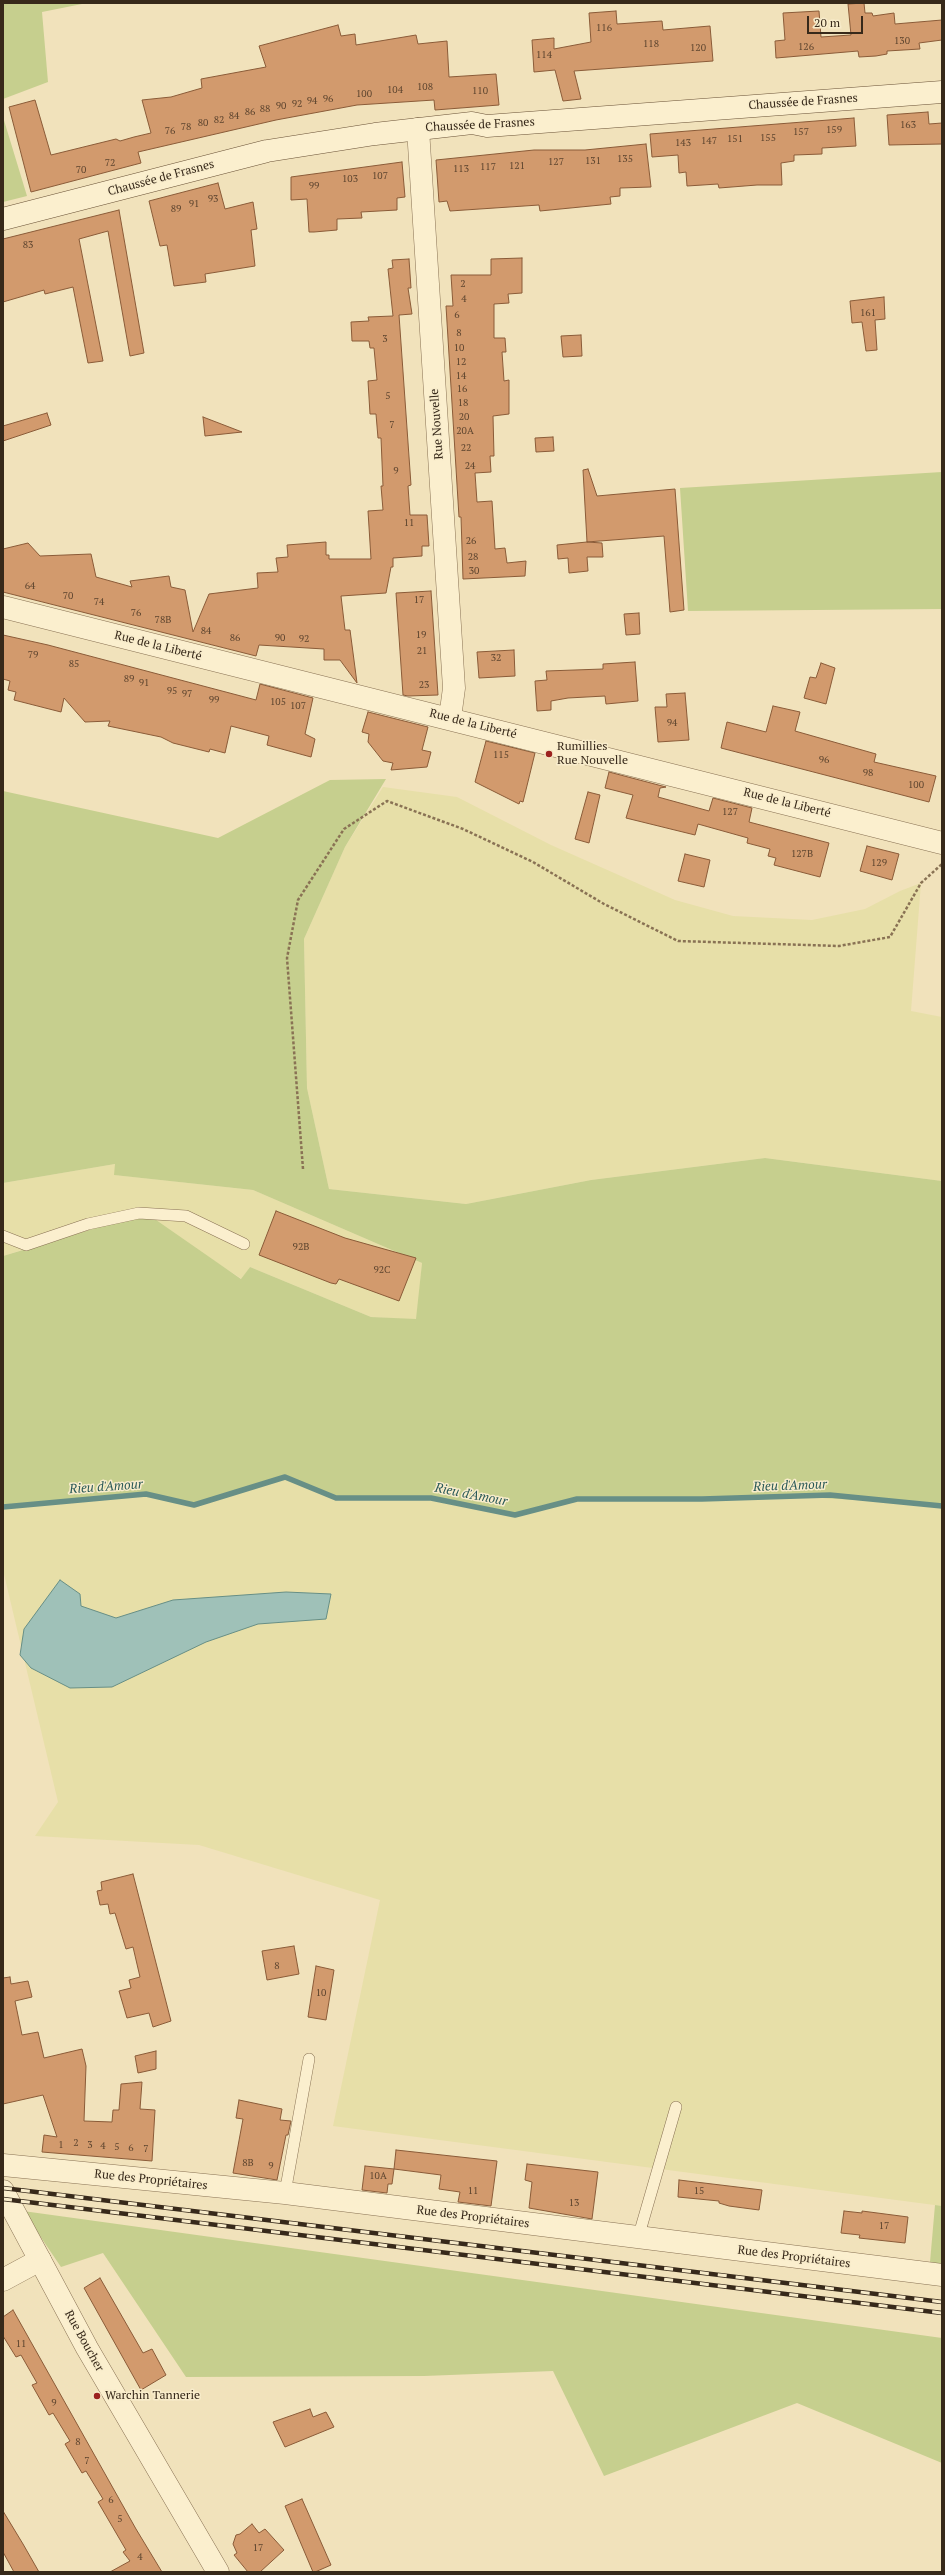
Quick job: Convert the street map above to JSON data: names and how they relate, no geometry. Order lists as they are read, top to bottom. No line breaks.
{"streets":{"street":["Chaussée de Frasnes","Rue Nouvelle","Rue de la Liberté","Rue des Propriétaires","Rue Boucher"]},"crossings":[["Chaussée de Frasnes","Rue Nouvelle"],["Rue Nouvelle","Rue de la Liberté"]],"water":["Rieu d'Amour"],"places":["Rumillies Rue Nouvelle","Warchin Tannerie"],"house_numbers":["116","130","118","126","120","114","108","104","110","100","96","94","92","90","88","86","84","82","80","163","78","159","76","157","155","151","147","143","135","131","127","72","121","117","113","70","107","103","99","93","91","89","83","2","4","161","6","8","3","10","12","14","16","5","18","20","7","20A","22","24","9","11","26","28","30","64","70","17","74","76","78B","84","19","86","90","92","21","79","32","85","89","91","23","95","97","99","105","107","94","115","96","98","100","127","127B","129","92B","92C","8","10","2","1","3","4","5","6","7","8B","9","10A","11","15","13","17","11","9","8","7","6","5","17","4"],"scale_bar":"20 m"}
